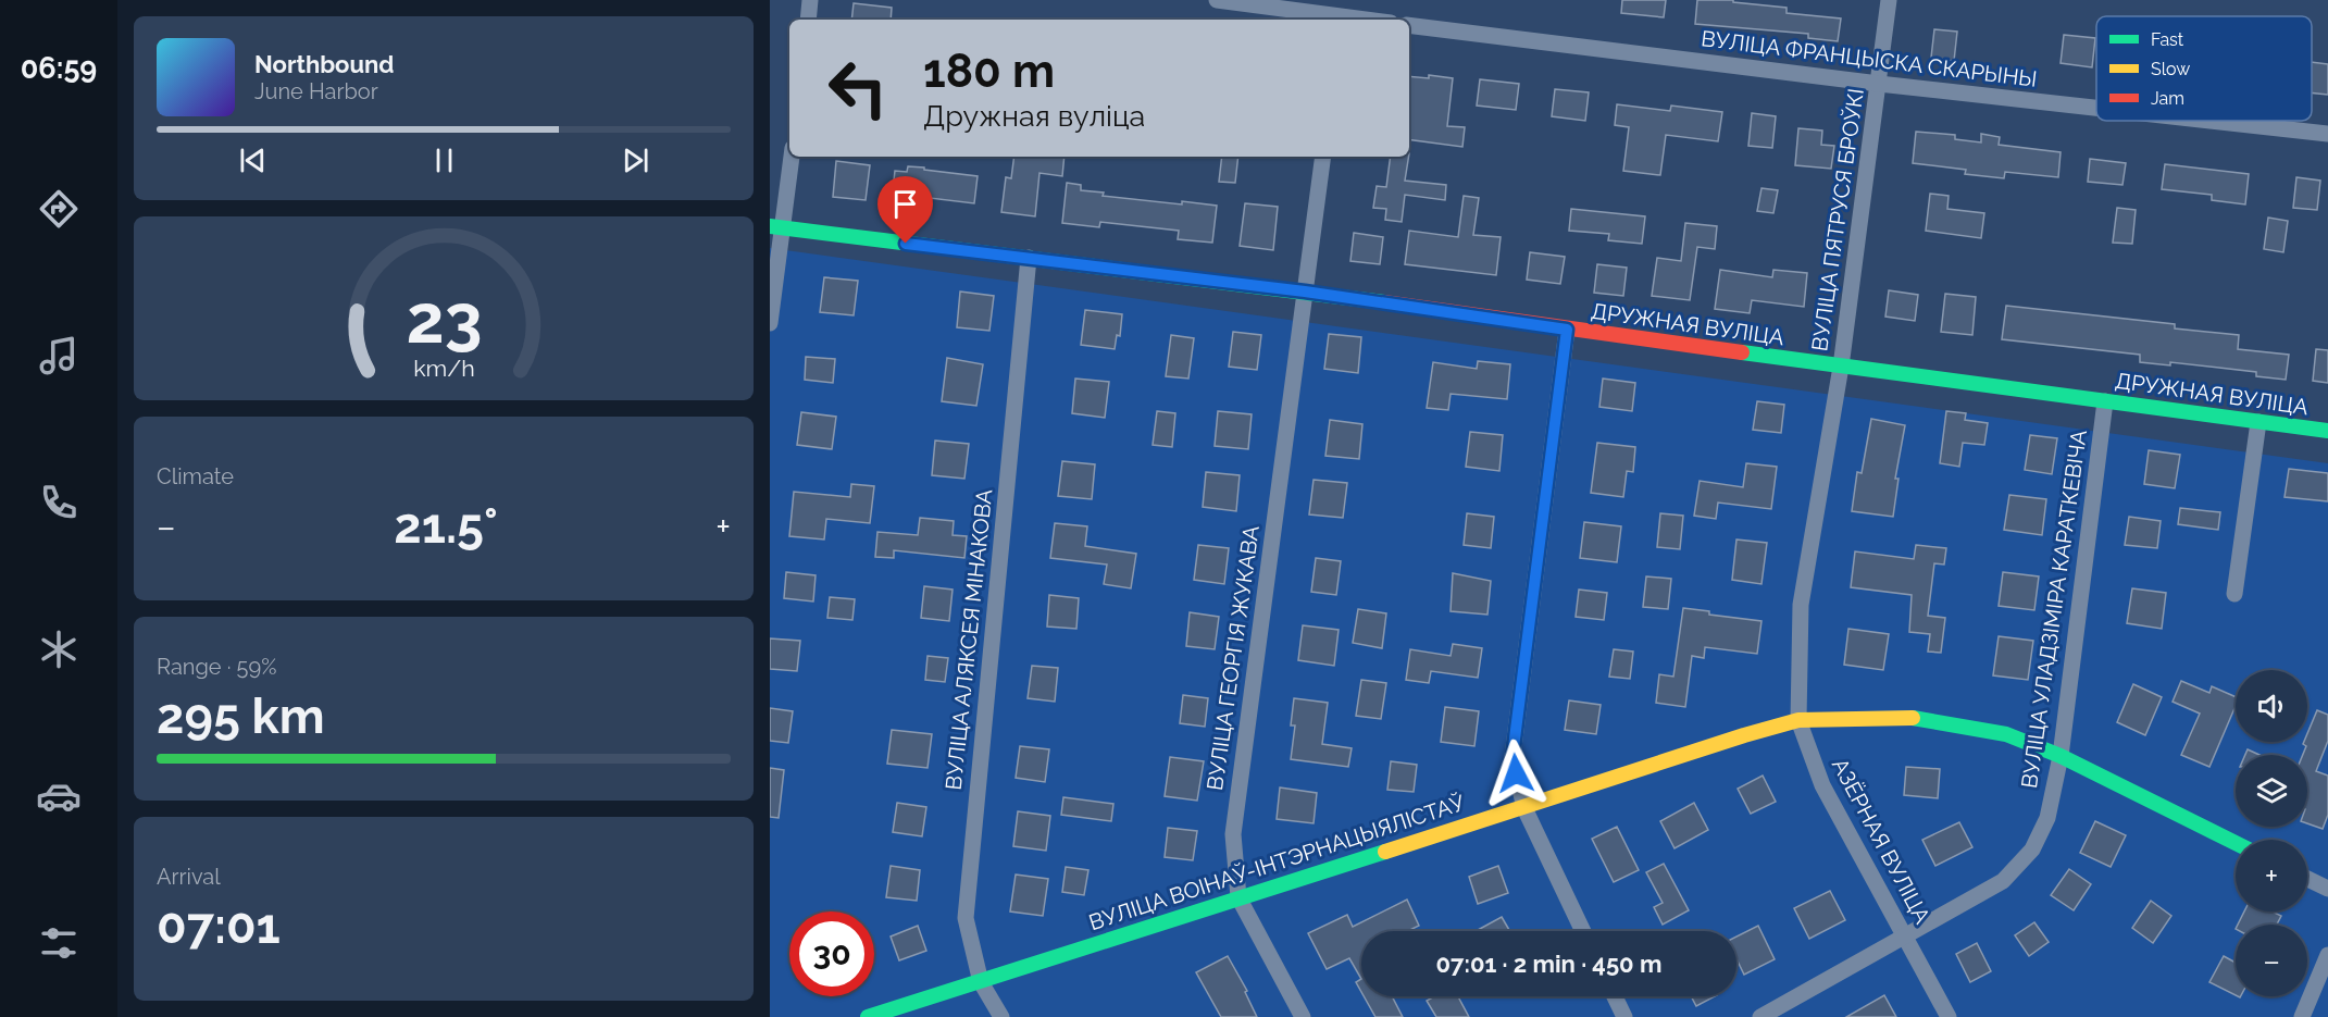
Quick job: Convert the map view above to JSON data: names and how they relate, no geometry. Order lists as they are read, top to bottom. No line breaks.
{"streets":{"street":["ВУЛІЦА ФРАНЦЫСКА СКАРЫНЫ","ВУЛІЦА ПЯТРУСЯ БРОЎКІ","ДРУЖНАЯ ВУЛІЦА","ВУЛІЦА УЛАДЗІМІРА КАРАТКЕВІЧА","ВУЛІЦА АЛЯКСЕЯ МІНАКОВА","ВУЛІЦА ГЕОРГІЯ ЖУКАВА","АЗЁРНАЯ ВУЛІЦА","ВУЛІЦА ВОІНАЎ-ІНТЭРНАЦЫЯЛІСТАЎ"]},"crossings":[["ВУЛІЦА ФРАНЦЫСКА СКАРЫНЫ","ВУЛІЦА ПЯТРУСЯ БРОЎКІ"],["ВУЛІЦА ПЯТРУСЯ БРОЎКІ","ДРУЖНАЯ ВУЛІЦА"],["ВУЛІЦА ПЯТРУСЯ БРОЎКІ","АЗЁРНАЯ ВУЛІЦА"],["ДРУЖНАЯ ВУЛІЦА","ВУЛІЦА УЛАДЗІМІРА КАРАТКЕВІЧА"],["ДРУЖНАЯ ВУЛІЦА","ВУЛІЦА АЛЯКСЕЯ МІНАКОВА"],["ДРУЖНАЯ ВУЛІЦА","ВУЛІЦА ГЕОРГІЯ ЖУКАВА"],["ДРУЖНАЯ ВУЛІЦА","АЗЁРНАЯ ВУЛІЦА"],["ВУЛІЦА УЛАДЗІМІРА КАРАТКЕВІЧА","АЗЁРНАЯ ВУЛІЦА"],["ВУЛІЦА УЛАДЗІМІРА КАРАТКЕВІЧА","ВУЛІЦА ВОІНАЎ-ІНТЭРНАЦЫЯЛІСТАЎ"],["ВУЛІЦА АЛЯКСЕЯ МІНАКОВА","ВУЛІЦА ВОІНАЎ-ІНТЭРНАЦЫЯЛІСТАЎ"],["ВУЛІЦА ГЕОРГІЯ ЖУКАВА","ВУЛІЦА ВОІНАЎ-ІНТЭРНАЦЫЯЛІСТАЎ"],["АЗЁРНАЯ ВУЛІЦА","ВУЛІЦА ВОІНАЎ-ІНТЭРНАЦЫЯЛІСТАЎ"]],"legend":["Fast","Slow","Jam"],"page":{"tabs":"06:59","turn":["180 m","Дружная вуліца"],"song":["Northbound","June Harbor"],"tile":["Climate",["Range · 59%","295 km"],["Arrival","07:01"]],"heat":["−","21.5°","+"],"map_buttons":["+","−"],"limit":"30","trip":"07:01 · 2 min · 450 m","gauge":["23","km/h"]}}
